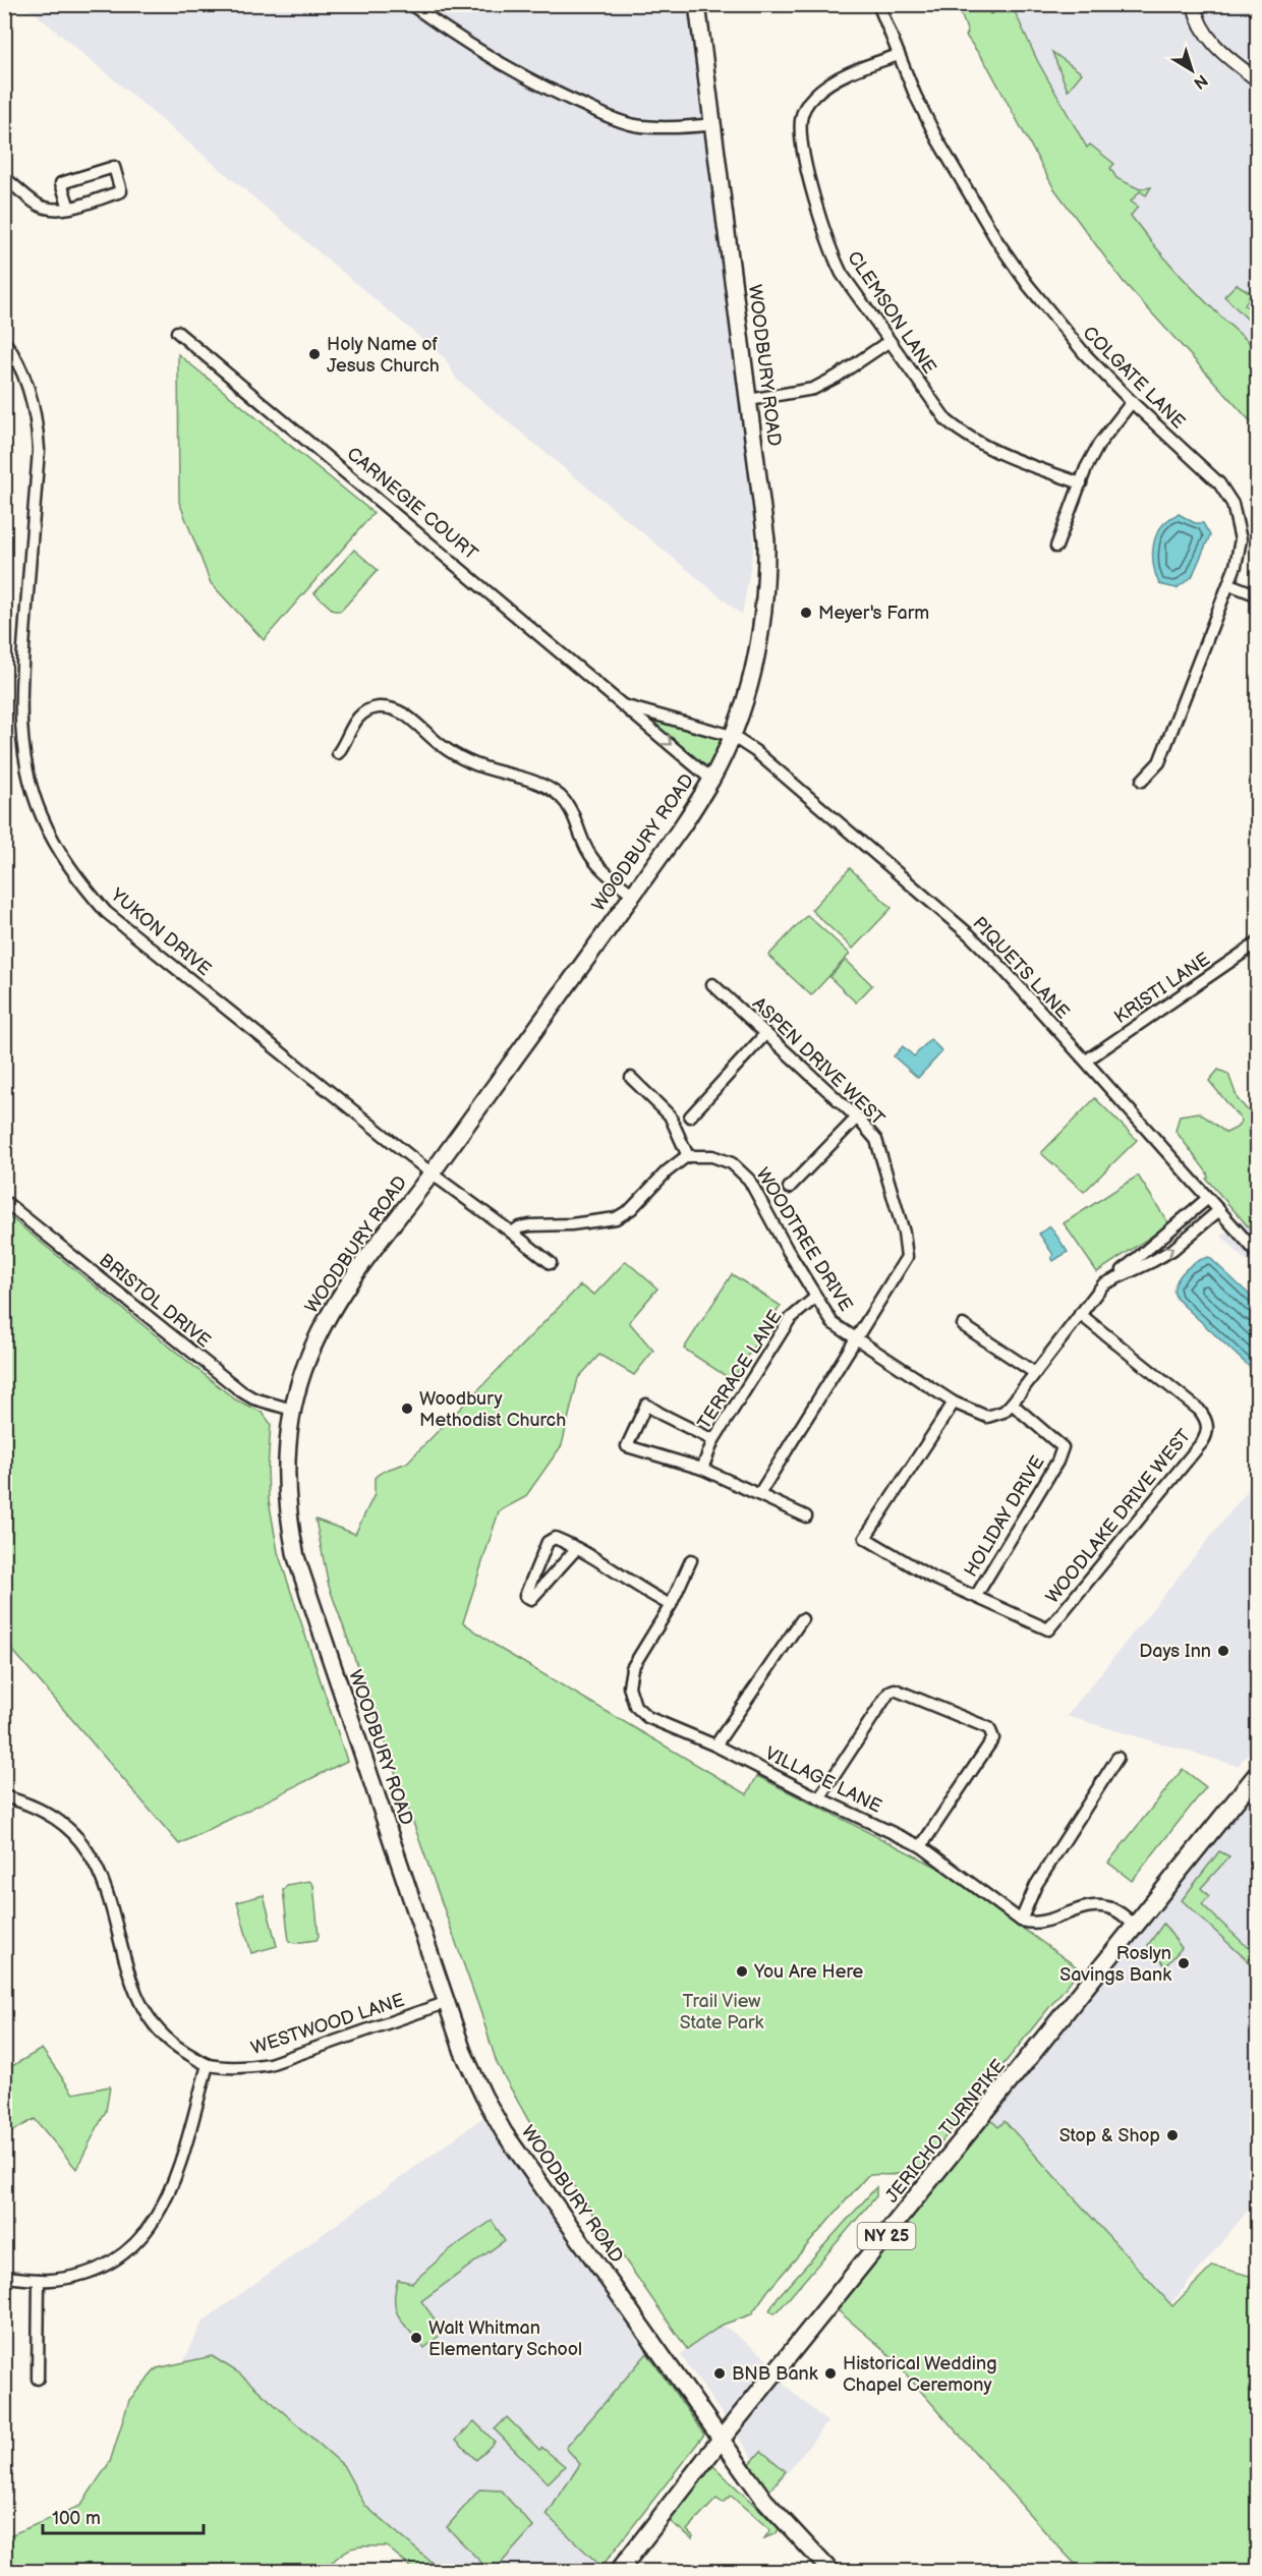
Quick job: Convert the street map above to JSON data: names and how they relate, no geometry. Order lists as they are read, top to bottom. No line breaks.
{"streets":{"main road":["WOODBURY ROAD","JERICHO TURNPIKE","NY 25"],"street":["CLEMSON LANE","COLGATE LANE","CARNEGIE COURT","YUKON DRIVE","PIQUETS LANE","KRISTI LANE","ASPEN DRIVE WEST","WOODTREE DRIVE","BRISTOL DRIVE","TERRACE LANE","HOLIDAY DRIVE","WOODLAKE DRIVE WEST","VILLAGE LANE","WESTWOOD LANE"]},"crossings":[["CLEMSON LANE","COLGATE LANE"],["WOODBURY ROAD","CARNEGIE COURT"],["WOODBURY ROAD","YUKON DRIVE"],["WOODBURY ROAD","PIQUETS LANE"],["WOODBURY ROAD","BRISTOL DRIVE"],["WOODBURY ROAD","WESTWOOD LANE"],["WOODBURY ROAD","JERICHO TURNPIKE"],["CARNEGIE COURT","PIQUETS LANE"],["PIQUETS LANE","KRISTI LANE"],["PIQUETS LANE","WOODTREE DRIVE"],["ASPEN DRIVE WEST","WOODTREE DRIVE"],["WOODTREE DRIVE","TERRACE LANE"],["WOODTREE DRIVE","HOLIDAY DRIVE"],["WOODTREE DRIVE","WOODLAKE DRIVE WEST"],["HOLIDAY DRIVE","WOODLAKE DRIVE WEST"]],"parks":["Trail View State Park"],"places":["Holy Name of Jesus Church","Meyer's Farm","Woodbury Methodist Church","Days Inn","Roslyn Savings Bank","You Are Here","Stop & Shop","Walt Whitman Elementary School","BNB Bank","Historical Wedding Chapel Ceremony"],"scale_bar":"100 m","north":"bottom right"}
